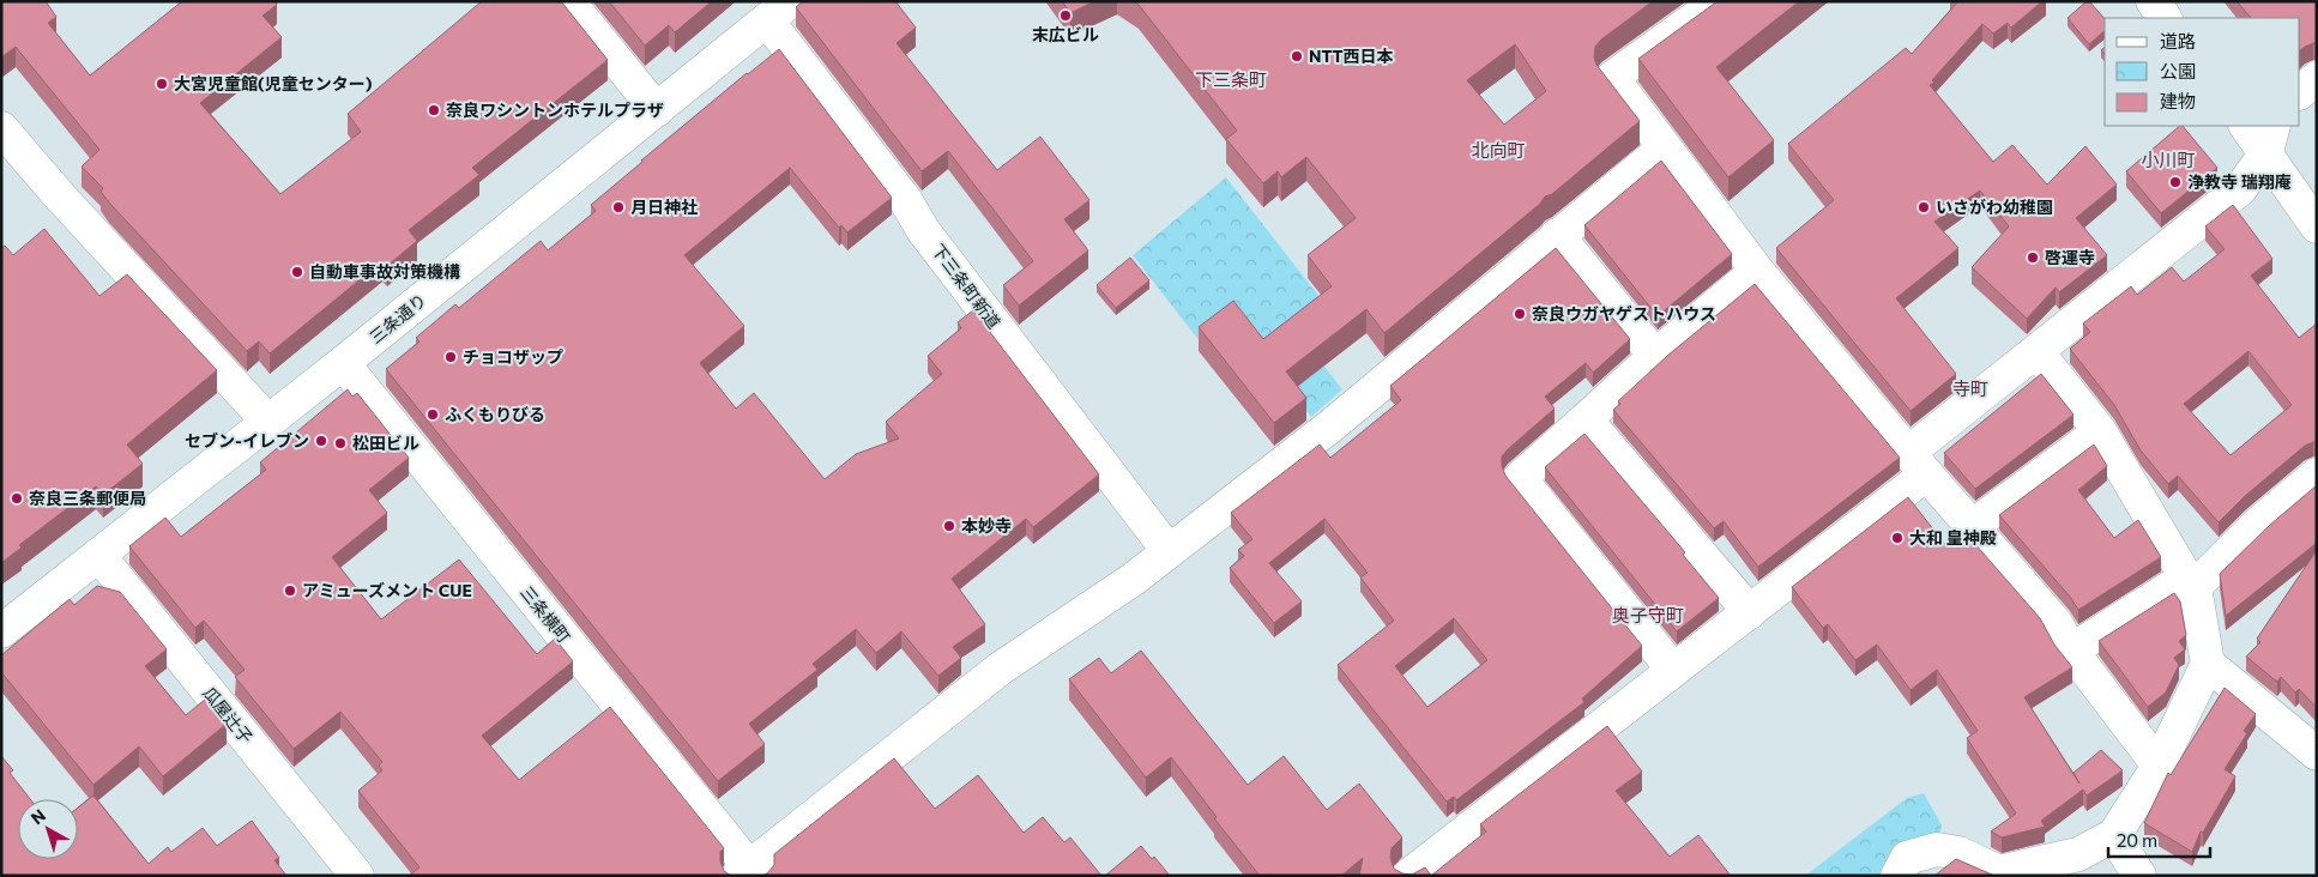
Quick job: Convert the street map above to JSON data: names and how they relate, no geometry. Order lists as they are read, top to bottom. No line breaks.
{"streets":{"street":["下三条町新道","三条通り","三条横町","瓜屋辻子"]},"crossings":[["下三条町新道","三条通り"],["三条通り","三条横町"],["三条通り","瓜屋辻子"]],"districts":["下三条町","北向町","小川町","寺町","奥子守町"],"places":["末広ビル","NTT西日本","大宮児童館(児童センター)","奈良ワシントンホテルプラザ","浄教寺 瑞翔庵","月日神社","いさがわ幼稚園","啓運寺","自動車事故対策機構","奈良ウガヤゲストハウス","チョコザップ","ふくもりびる","セブン-イレブン","松田ビル","奈良三条郵便局","本妙寺","大和 皇神殿","アミューズメント CUE"],"legend":["道路","公園","建物"],"scale_bar":"20 m","north":"top left"}
